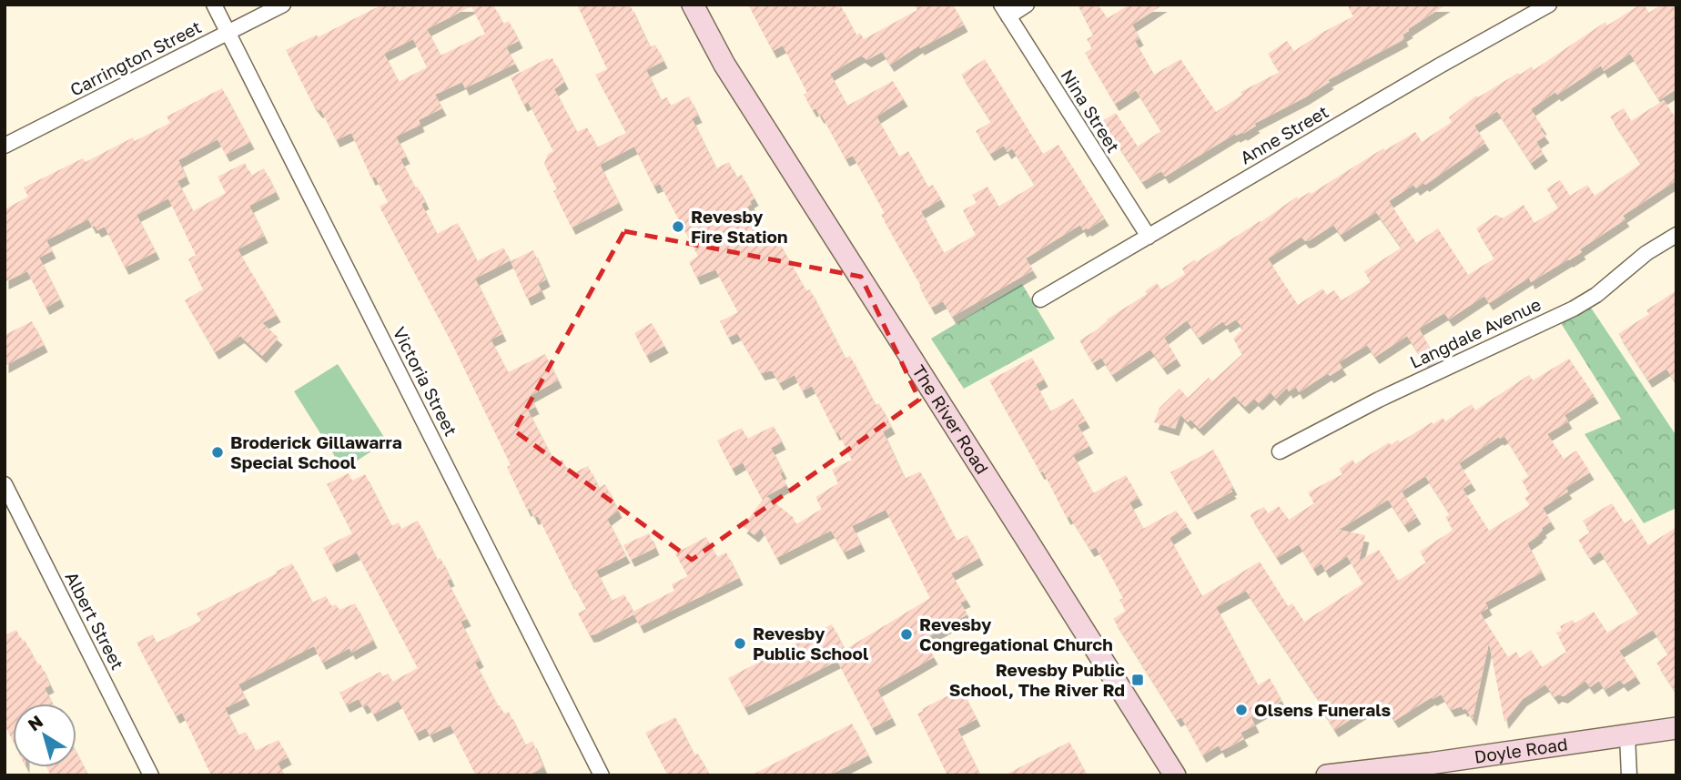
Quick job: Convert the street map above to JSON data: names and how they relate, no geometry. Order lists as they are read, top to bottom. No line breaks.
{"streets":{"main road":["The River Road","Doyle Road"],"street":["Carrington Street","Nina Street","Anne Street","Langdale Avenue","Victoria Street","Albert Street"]},"crossings":[["Carrington Street","Victoria Street"],["Nina Street","Anne Street"]],"places":{"other":["Revesby Fire Station","Broderick Gillawarra Special School","Revesby Congregational Church","Revesby Public School","Olsens Funerals"],"transit":["Revesby Public School, The River Rd"]},"north":"top left"}
